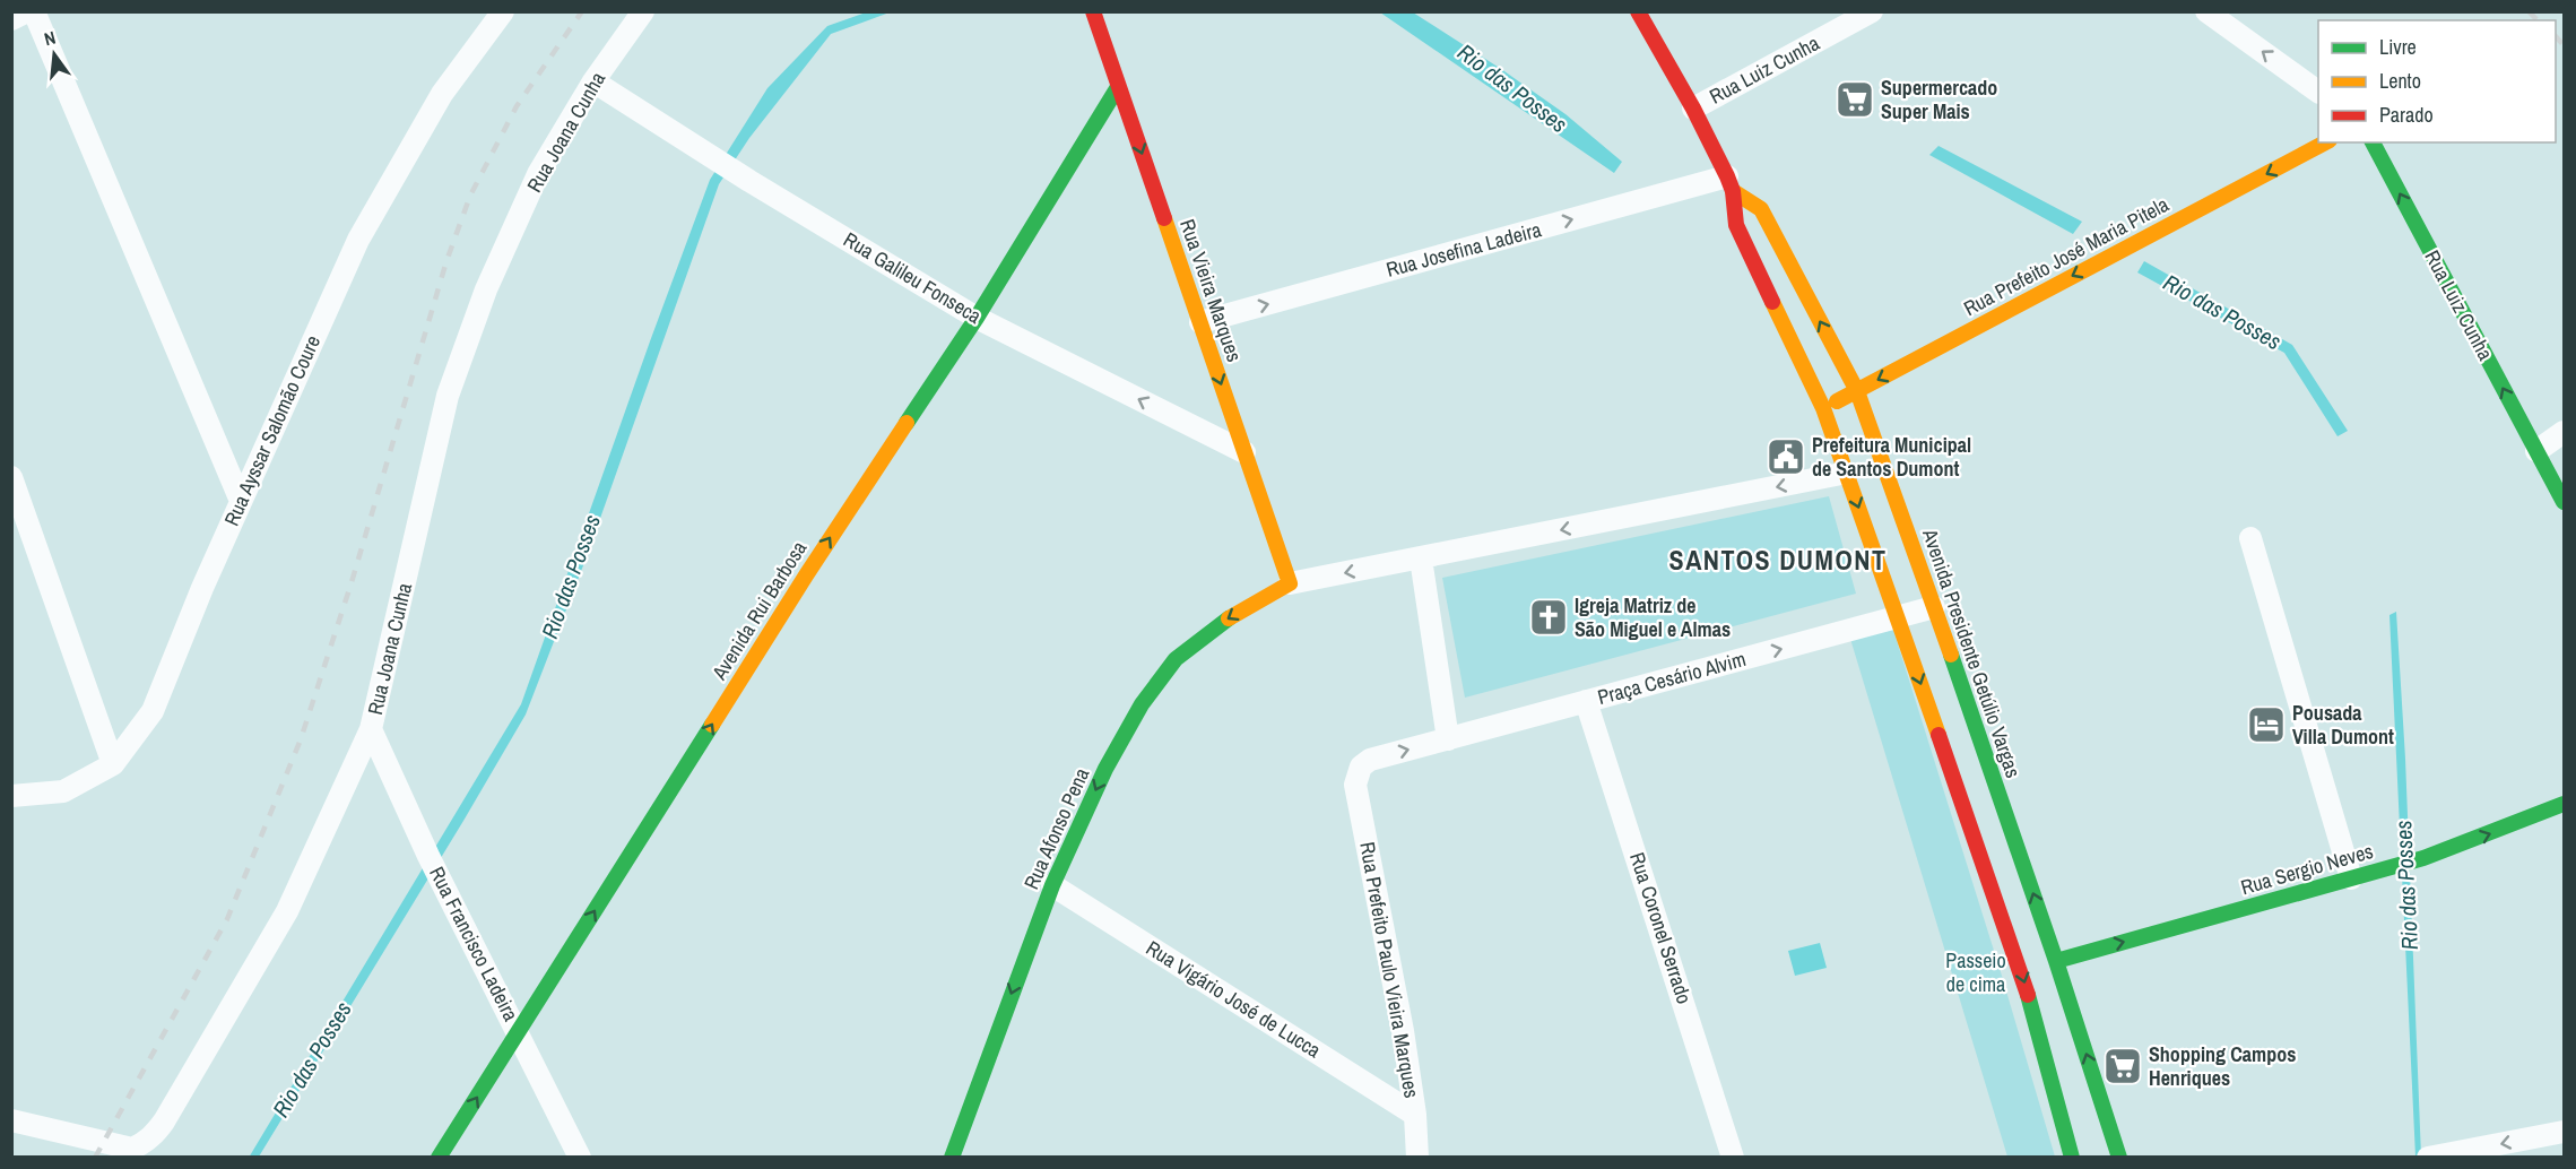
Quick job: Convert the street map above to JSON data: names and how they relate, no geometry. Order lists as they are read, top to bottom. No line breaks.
{"streets":{"main road":["Rua Luiz Cunha","Rua Prefeito José Maria Pitela","Rua Vieira Marques","Avenida Rui Barbosa","Avenida Presidente Getúlio Vargas","Rua Afonso Pena","Rua Sergio Neves"],"street":["Rua Joana Cunha","Rua Josefina Ladeira","Rua Galileu Fonseca","Rua Ayssar Salomão Coure","Praça Cesário Alvim","Rua Coronel Serrado","Rua Francisco Ladeira","Rua Prefeito Paulo Vieira Marques","Rua Vigário José de Lucca"]},"crossings":[["Rua Joana Cunha","Rua Galileu Fonseca"],["Rua Joana Cunha","Rua Francisco Ladeira"],["Rua Josefina Ladeira","Rua Vieira Marques"],["Rua Josefina Ladeira","Avenida Presidente Getúlio Vargas"],["Rua Prefeito José Maria Pitela","Avenida Presidente Getúlio Vargas"],["Rua Galileu Fonseca","Rua Vieira Marques"],["Rua Galileu Fonseca","Avenida Rui Barbosa"],["Rua Vieira Marques","Avenida Rui Barbosa"],["Rua Vieira Marques","Rua Afonso Pena"],["Avenida Rui Barbosa","Rua Francisco Ladeira"],["Avenida Presidente Getúlio Vargas","Praça Cesário Alvim"],["Avenida Presidente Getúlio Vargas","Rua Sergio Neves"],["Praça Cesário Alvim","Rua Coronel Serrado"],["Praça Cesário Alvim","Rua Prefeito Paulo Vieira Marques"],["Rua Afonso Pena","Rua Vigário José de Lucca"],["Rua Prefeito Paulo Vieira Marques","Rua Vigário José de Lucca"]],"one_way":["Rua Luiz Cunha","Rua Josefina Ladeira","Rua Prefeito José Maria Pitela","Rua Galileu Fonseca","Rua Vieira Marques","Avenida Rui Barbosa","Rua Afonso Pena","Rua Sergio Neves"],"districts":["SANTOS DUMONT"],"water":["Rio das Posses"],"parks":["Passeio de cima"],"places":{"supermarket":["Supermercado Super Mais","Shopping Campos Henriques"],"public building":["Prefeitura Municipal de Santos Dumont"],"church":["Igreja Matriz de São Miguel e Almas"],"hotel":["Pousada Villa Dumont"]},"legend":["Livre","Lento","Parado"],"north":"top"}
